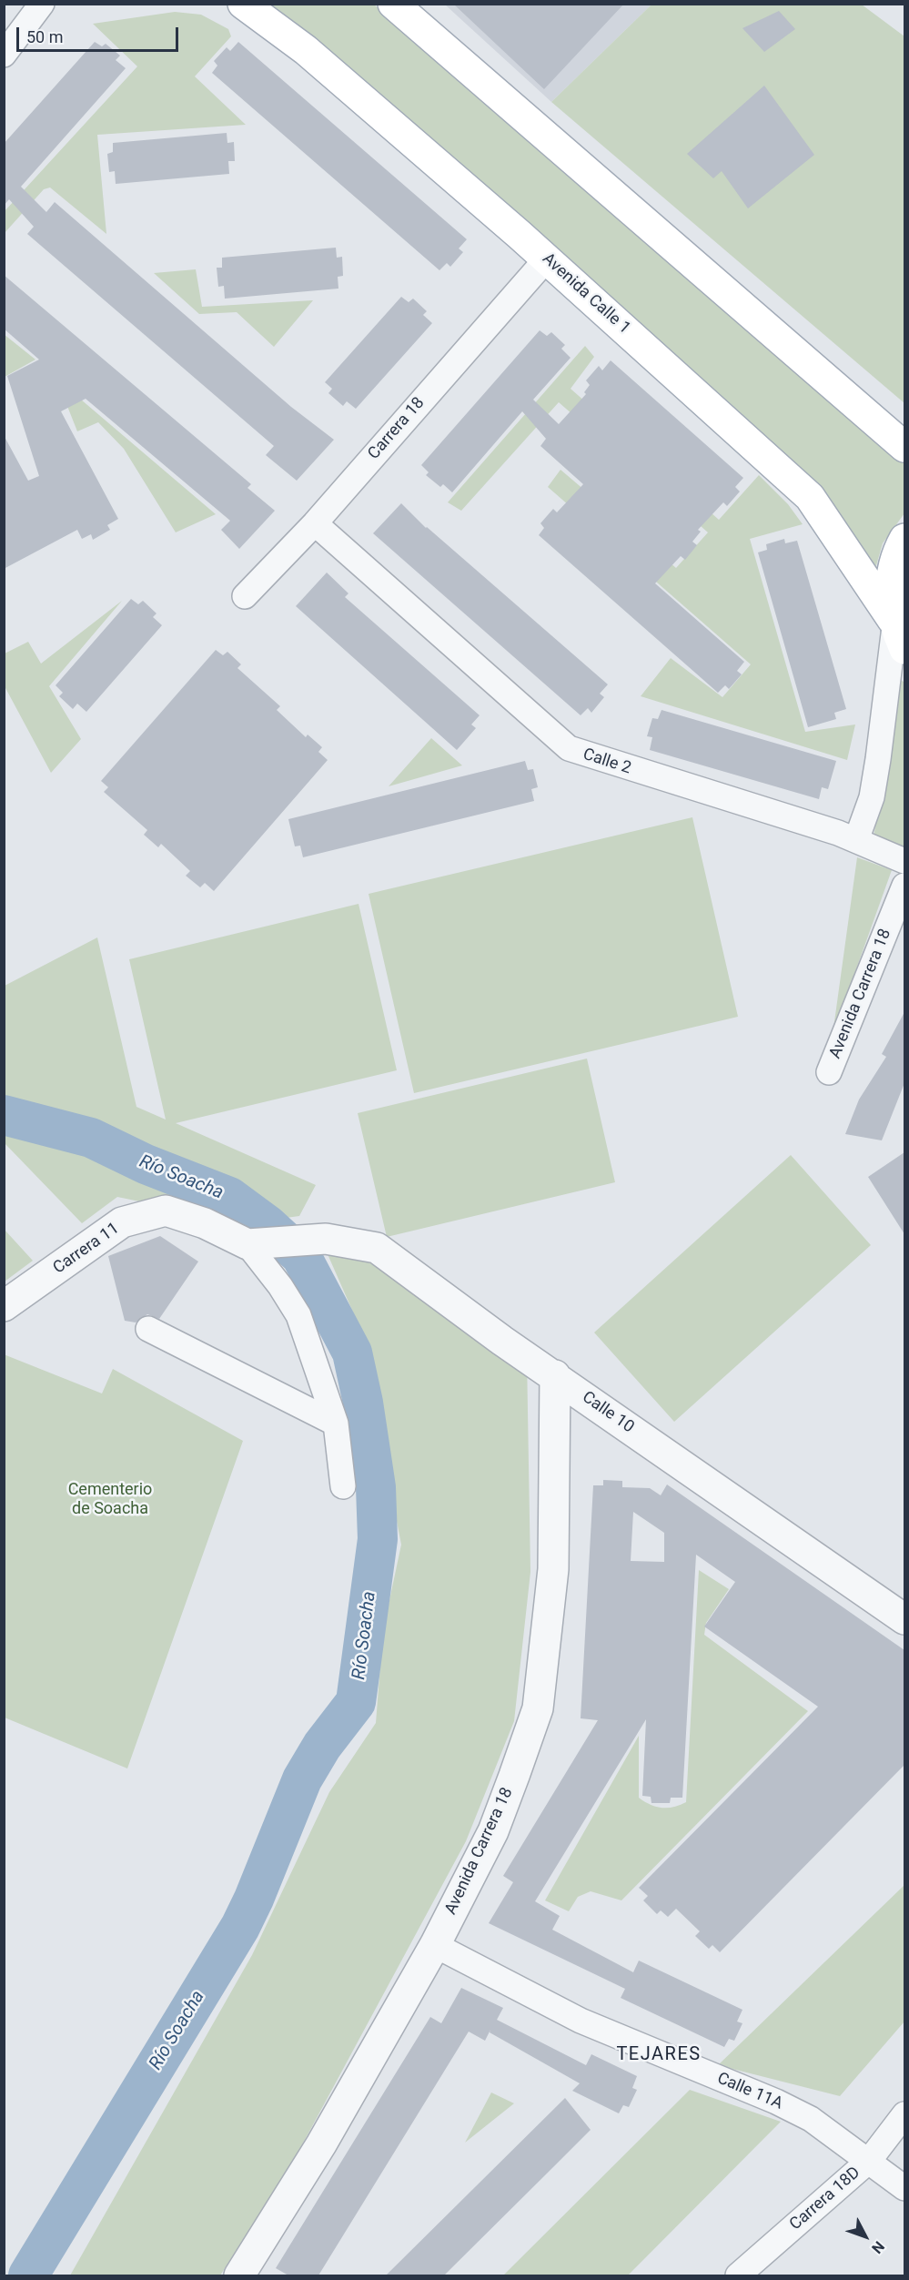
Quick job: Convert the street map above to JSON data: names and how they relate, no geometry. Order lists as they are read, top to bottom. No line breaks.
{"streets":{"main road":["Avenida Calle 1"],"street":["Carrera 18","Calle 2","Avenida Carrera 18","Carrera 11","Calle 10","Calle 11A","Carrera 18D"]},"crossings":[["Avenida Calle 1","Carrera 18"],["Carrera 18","Calle 2"],["Avenida Carrera 18","Calle 10"],["Avenida Carrera 18","Calle 11A"],["Carrera 11","Calle 10"],["Calle 11A","Carrera 18D"]],"districts":["TEJARES"],"water":["Río Soacha"],"parks":["Cementerio de Soacha"],"scale_bar":"50 m","north":"bottom right"}
